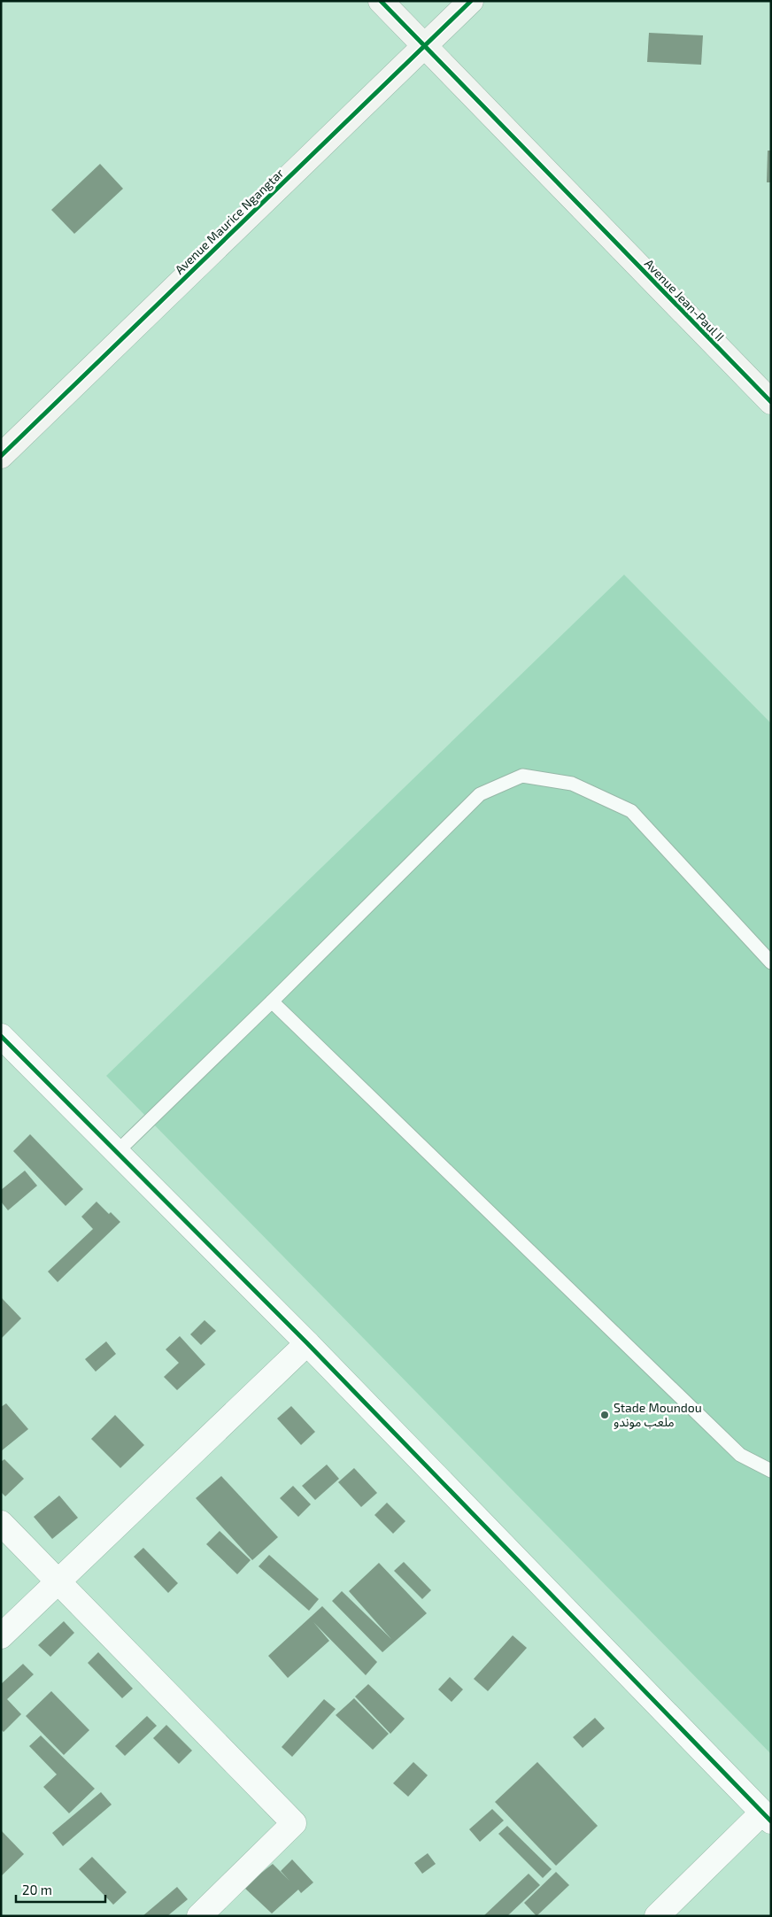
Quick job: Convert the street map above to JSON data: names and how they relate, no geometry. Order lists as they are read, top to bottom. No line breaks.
{"streets":{"street":["Avenue Maurice Ngangtar","Avenue Jean-Paul II"]},"crossings":[["Avenue Maurice Ngangtar","Avenue Jean-Paul II"]],"places":["Stade Moundou ملعب موندو"],"scale_bar":"20 m"}
